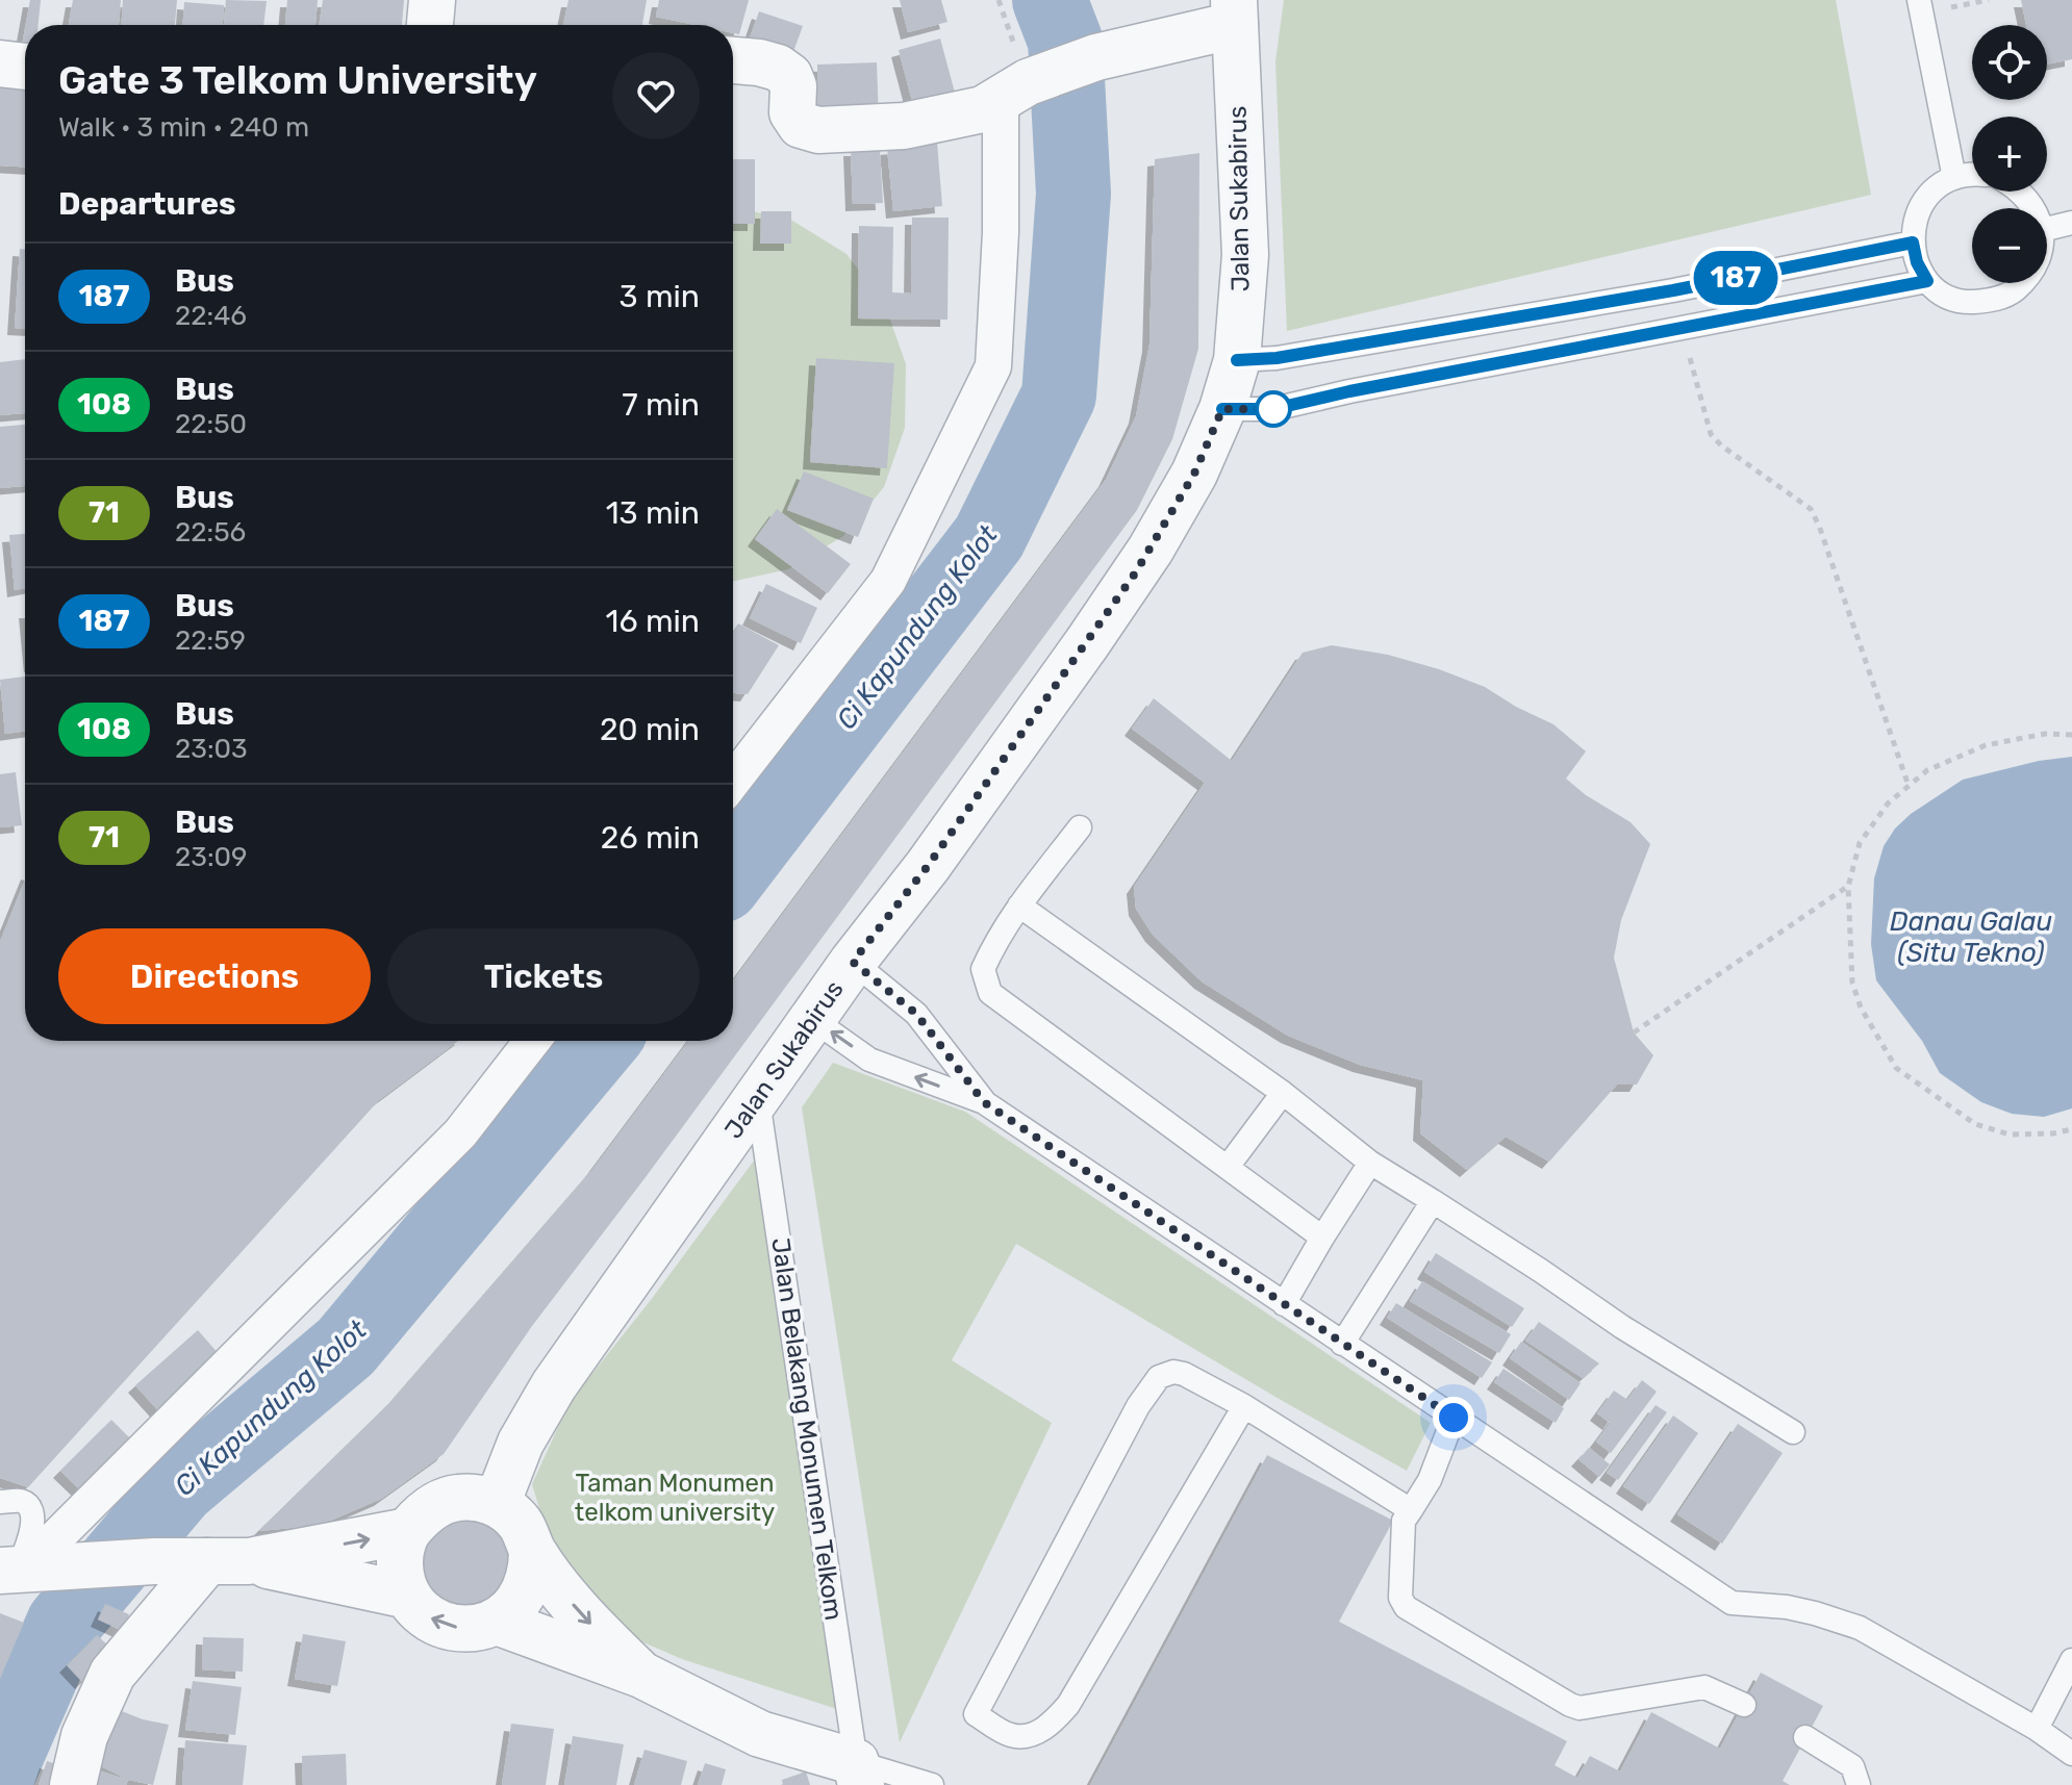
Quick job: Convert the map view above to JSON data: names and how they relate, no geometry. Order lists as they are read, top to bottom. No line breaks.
{"streets":{"street":["Jalan Sukabirus"],"lane":["Jalan Belakang Monumen Telkom"]},"crossings":[["Jalan Sukabirus","Jalan Belakang Monumen Telkom"]],"water":["Ci Kapundung Kolot","Danau Galau (Situ Tekno)"],"parks":["Taman Monumen telkom university"],"lines":["bus line 187"],"page":{"on_map":"187","map_buttons":["+","−"],"heading":[["Gate 3 Telkom University","Walk · 3 min · 240 m"],"Departures"],"list":[{"mark":"187","name":"Bus","note":"22:46","value":"3 min"},{"mark":"108","name":"Bus","note":"22:50","value":"7 min"},{"mark":"71","name":"Bus","note":"22:56","value":"13 min"},{"mark":"187","name":"Bus","note":"22:59","value":"16 min"},{"mark":"108","name":"Bus","note":"23:03","value":"20 min"},{"mark":"71","name":"Bus","note":"23:09","value":"26 min"}],"buttons":["Directions","Tickets"]}}
